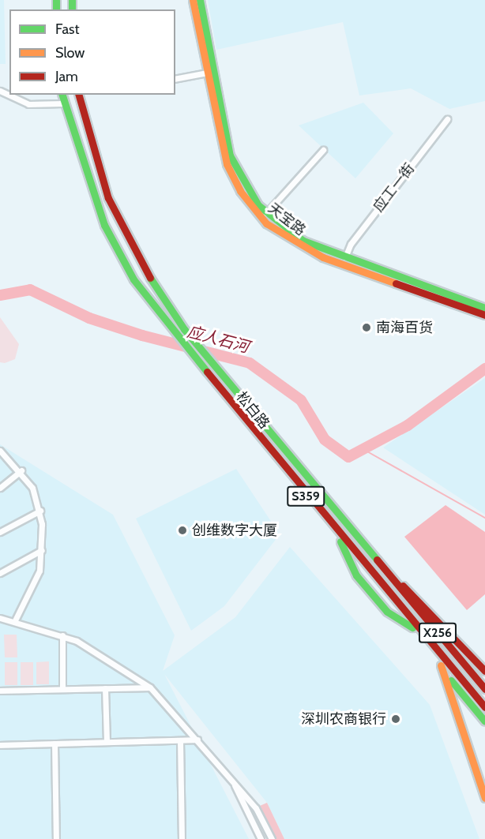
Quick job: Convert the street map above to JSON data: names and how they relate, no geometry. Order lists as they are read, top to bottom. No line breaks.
{"streets":{"main road":["天宝路","松白路","S359","X256"],"street":["应工一街"]},"crossings":[["应工一街","天宝路"],["松白路","S359"]],"water":["应人石河"],"places":["南海百货","创维数字大厦","深圳农商银行"],"legend":["Fast","Slow","Jam"]}
